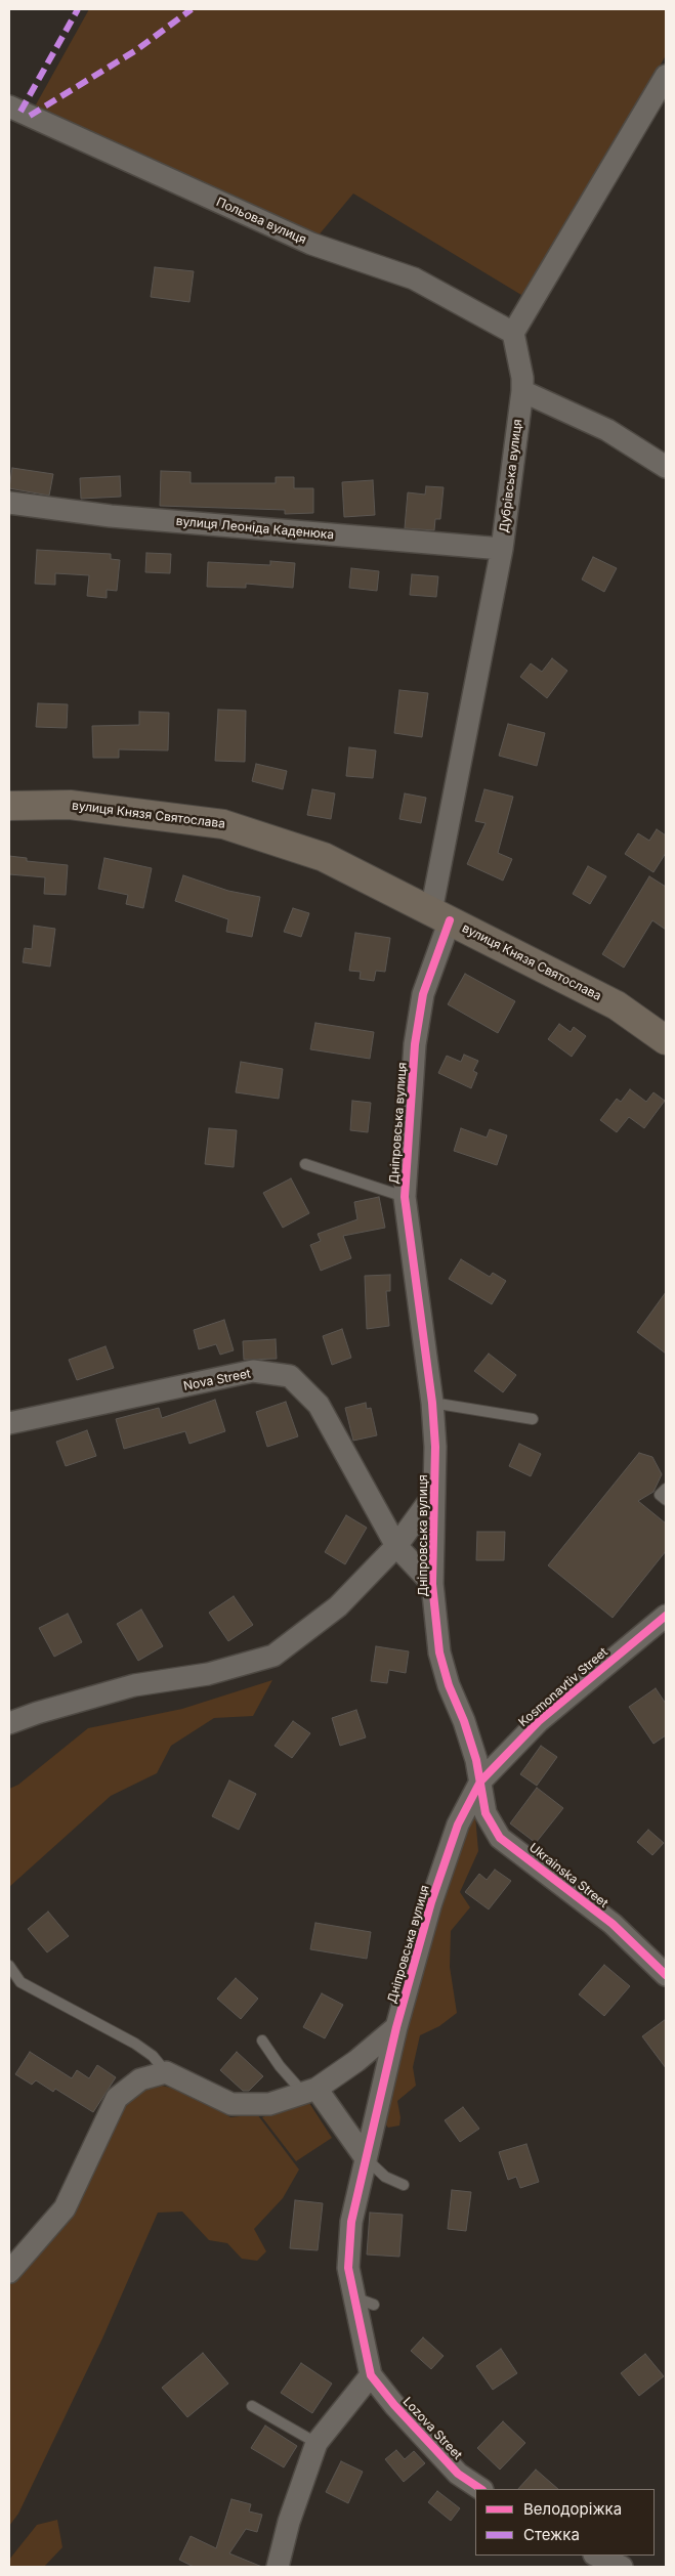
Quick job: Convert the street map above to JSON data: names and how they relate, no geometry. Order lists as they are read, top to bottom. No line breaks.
{"streets":{"main road":["вулиця Князя Святослава"],"street":["Польова вулиця","Дубрівська вулиця","вулиця Леоніда Каденюка","Дніпровська вулиця","Nova Street","Kosmonavtiv Street","Ukrainska Street","Lozova Street"]},"crossings":[["Польова вулиця","Дубрівська вулиця"],["Дубрівська вулиця","вулиця Леоніда Каденюка"],["Дубрівська вулиця","вулиця Князя Святослава"],["Дубрівська вулиця","Дніпровська вулиця"],["вулиця Князя Святослава","Дніпровська вулиця"],["Дніпровська вулиця","Nova Street"],["Дніпровська вулиця","Kosmonavtiv Street"],["Дніпровська вулиця","Ukrainska Street"],["Дніпровська вулиця","Lozova Street"],["Kosmonavtiv Street","Ukrainska Street"]],"legend":["Велодоріжка","Стежка"]}
